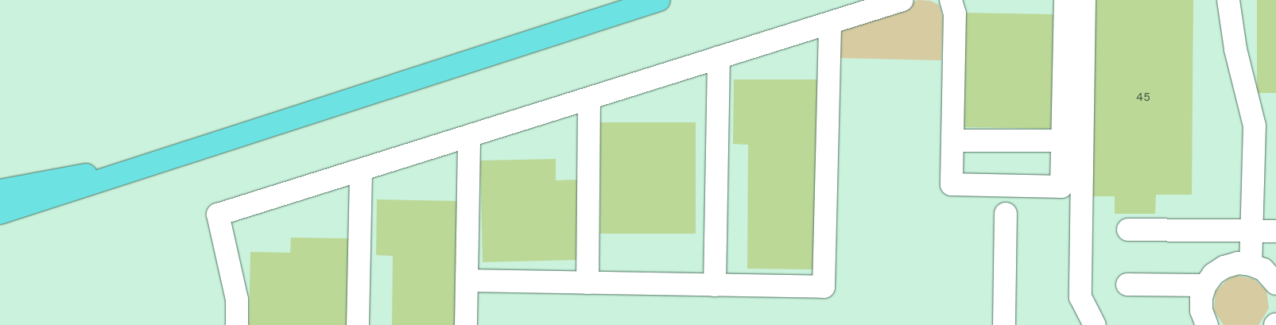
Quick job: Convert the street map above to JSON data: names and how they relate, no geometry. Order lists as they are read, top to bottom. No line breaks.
{"house_numbers":["45"]}
